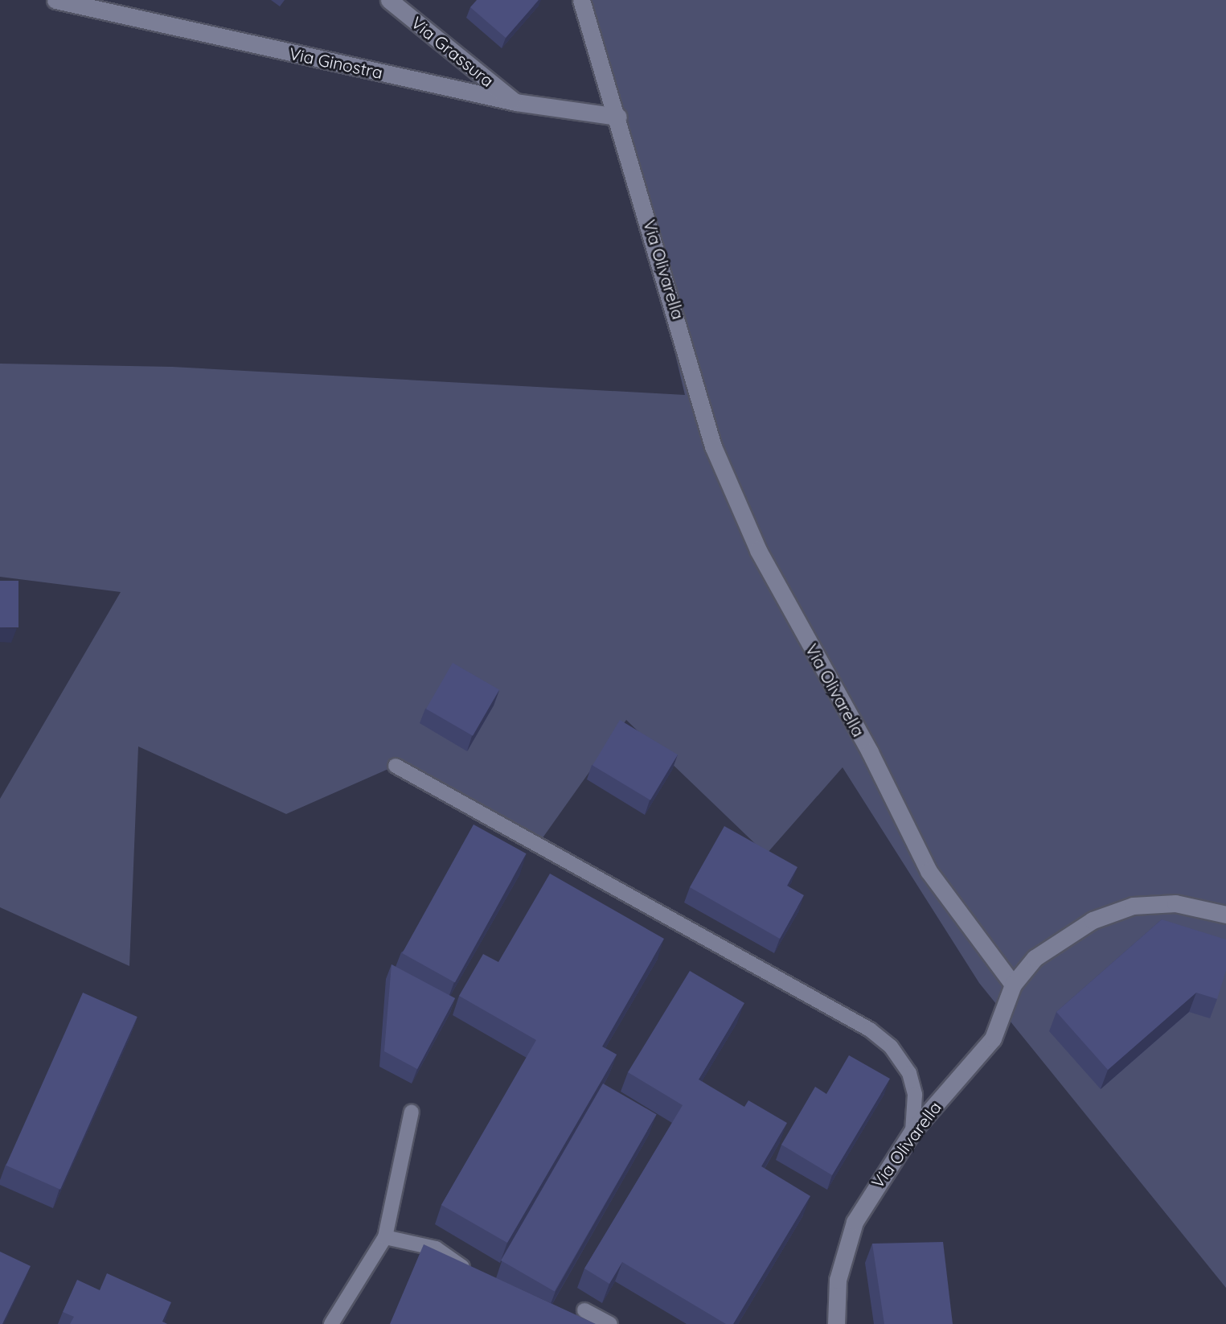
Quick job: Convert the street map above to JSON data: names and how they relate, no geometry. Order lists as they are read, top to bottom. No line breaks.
{"streets":{"street":["Via Grassura","Via Ginostra","Via Olivarella"]},"crossings":[["Via Grassura","Via Ginostra"],["Via Ginostra","Via Olivarella"]]}
